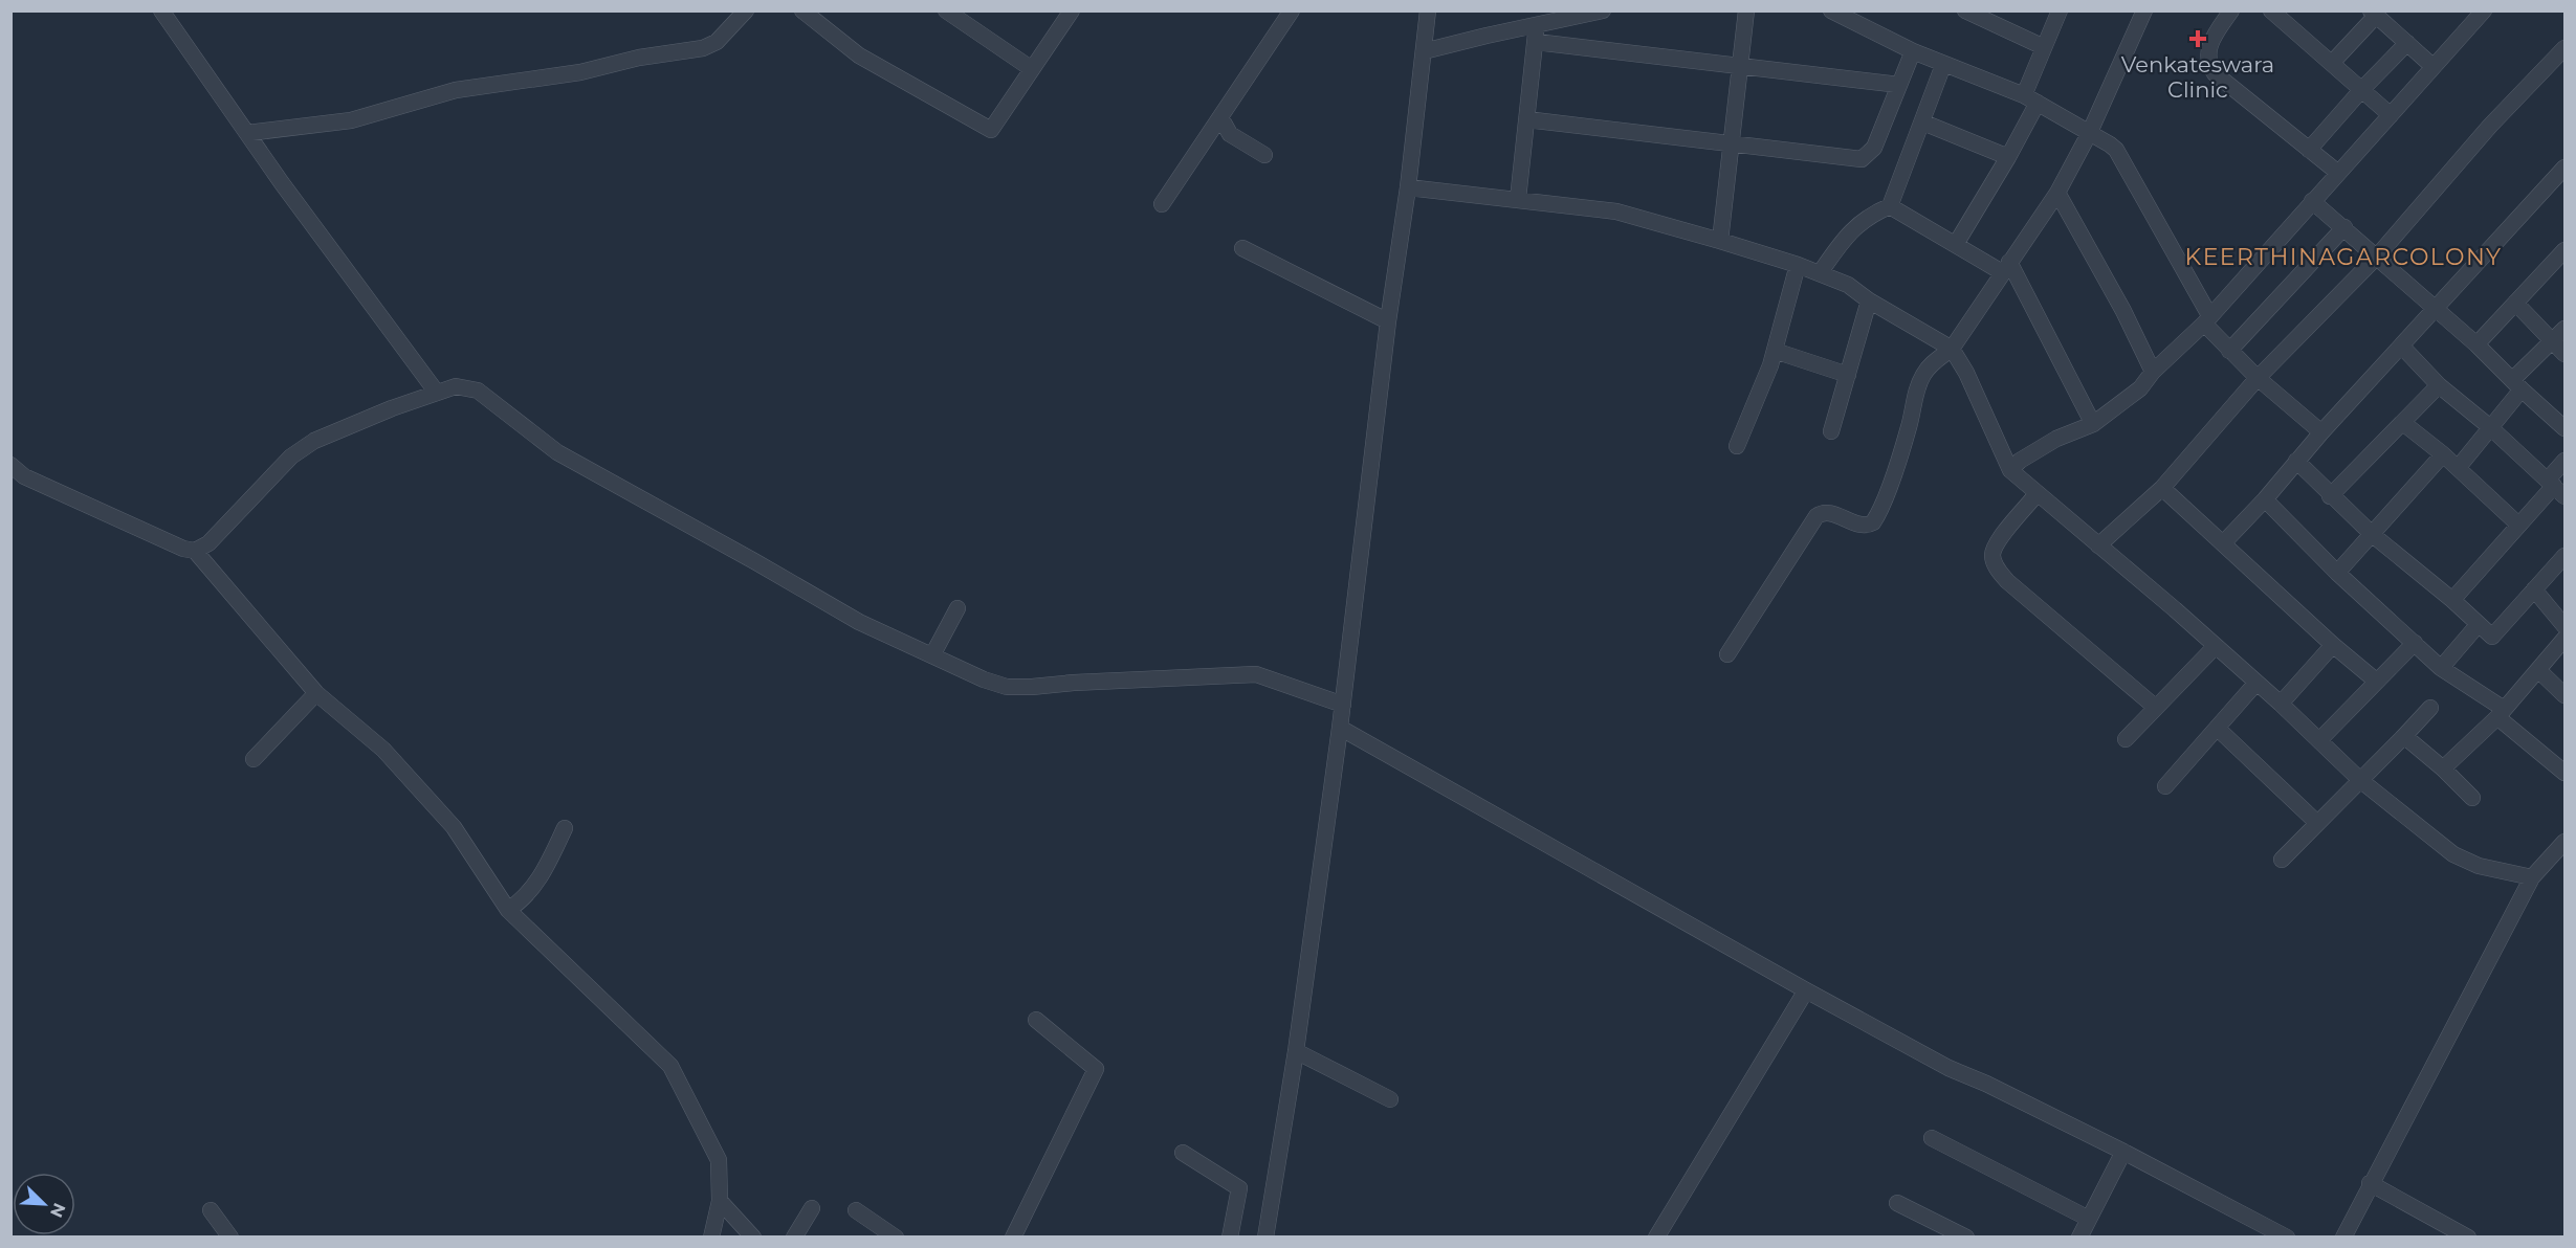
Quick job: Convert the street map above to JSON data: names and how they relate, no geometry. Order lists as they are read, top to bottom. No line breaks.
{"districts":["KEERTHINAGARCOLONY"],"places":{"health":["Venkateswara Clinic"]},"north":"bottom right"}
